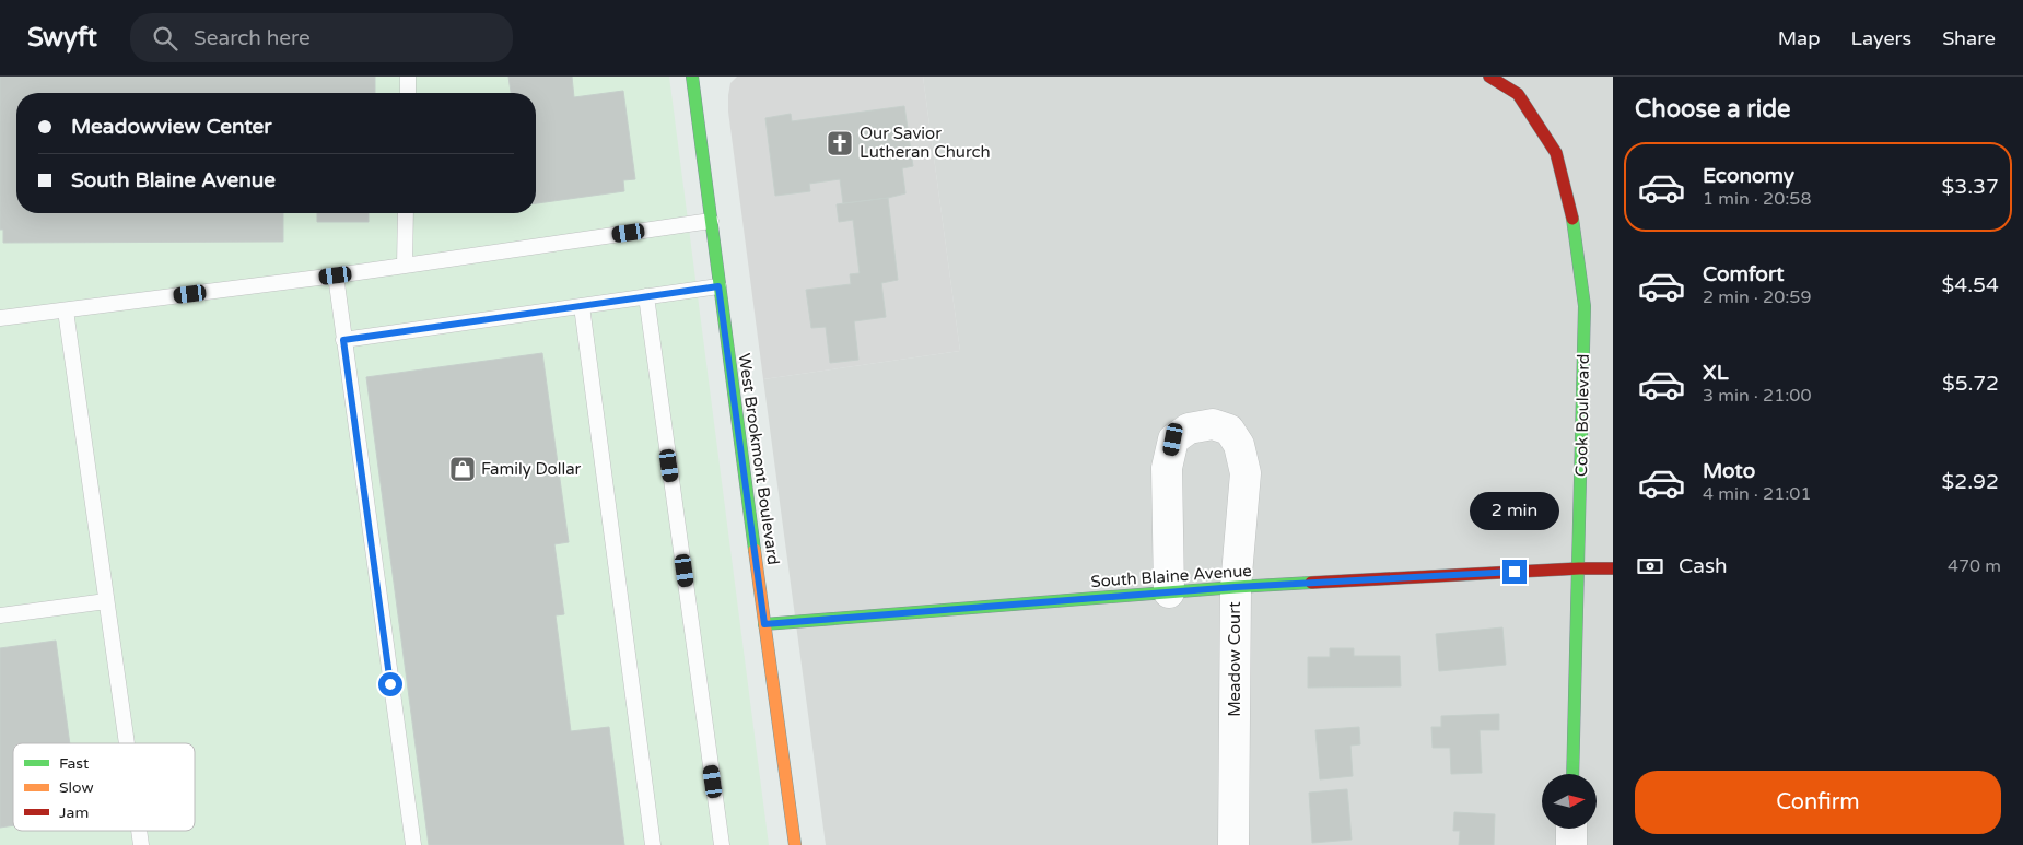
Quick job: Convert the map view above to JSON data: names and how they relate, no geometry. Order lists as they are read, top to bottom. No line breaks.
{"streets":{"street":["Cook Boulevard","West Brookmont Boulevard","South Blaine Avenue","Meadow Court"]},"crossings":[["Cook Boulevard","South Blaine Avenue"],["West Brookmont Boulevard","South Blaine Avenue"],["South Blaine Avenue","Meadow Court"]],"places":{"church":["Our Savior Lutheran Church"],"shop":["Family Dollar"]},"legend":["Fast","Slow","Jam"],"north":"right","page":{"header":"Swyft","search":"Search here","nav":["Map","Layers","Share"],"heading":"Choose a ride","banner":["Meadowview Center","South Blaine Avenue"],"list":[{"name":"Economy","note":"1 min · 20:58","value":"$3.37"},{"name":"Comfort","note":"2 min · 20:59","value":"$4.54"},{"name":"XL","note":"3 min · 21:00","value":"$5.72"},{"name":"Moto","note":"4 min · 21:01","value":"$2.92"}],"bubble":"2 min","pay":["Cash","470 m"],"buttons":"Confirm"}}
